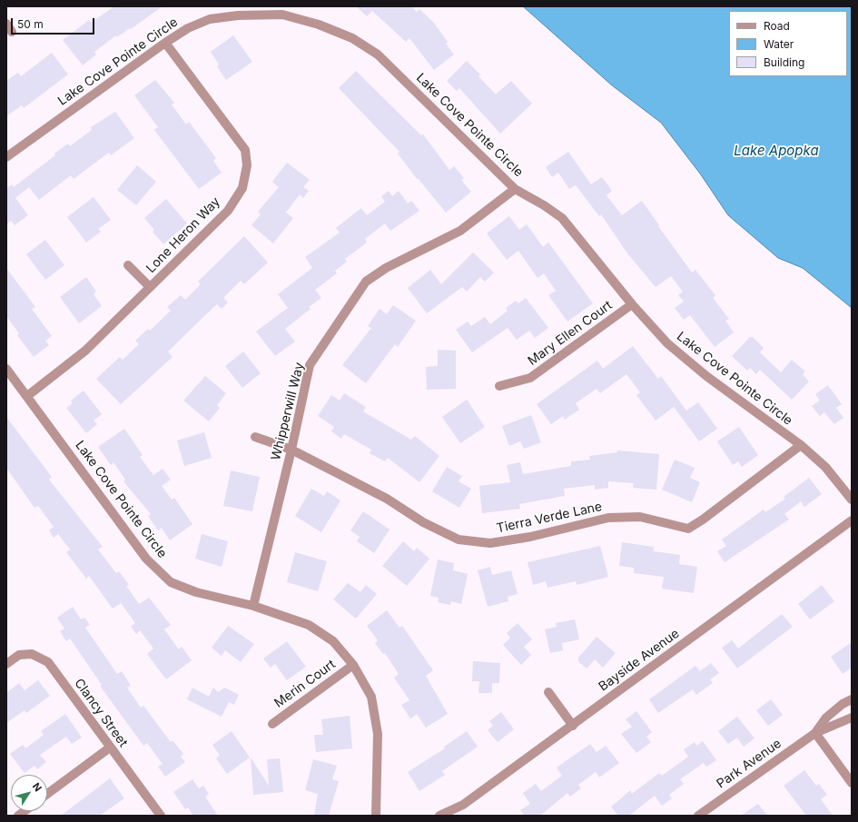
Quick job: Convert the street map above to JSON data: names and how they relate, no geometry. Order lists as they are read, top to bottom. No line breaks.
{"streets":{"street":["Lake Cove Pointe Circle","Lone Heron Way","Mary Ellen Court","Whipperwill Way","Tierra Verde Lane","Bayside Avenue","Merin Court","Clancy Street","Park Avenue"]},"crossings":[["Lake Cove Pointe Circle","Lone Heron Way"],["Lake Cove Pointe Circle","Mary Ellen Court"],["Lake Cove Pointe Circle","Whipperwill Way"],["Lake Cove Pointe Circle","Tierra Verde Lane"],["Lake Cove Pointe Circle","Merin Court"],["Whipperwill Way","Tierra Verde Lane"]],"water":["Lake Apopka"],"legend":["Road","Water","Building"],"scale_bar":"50 m","north":"top right"}
